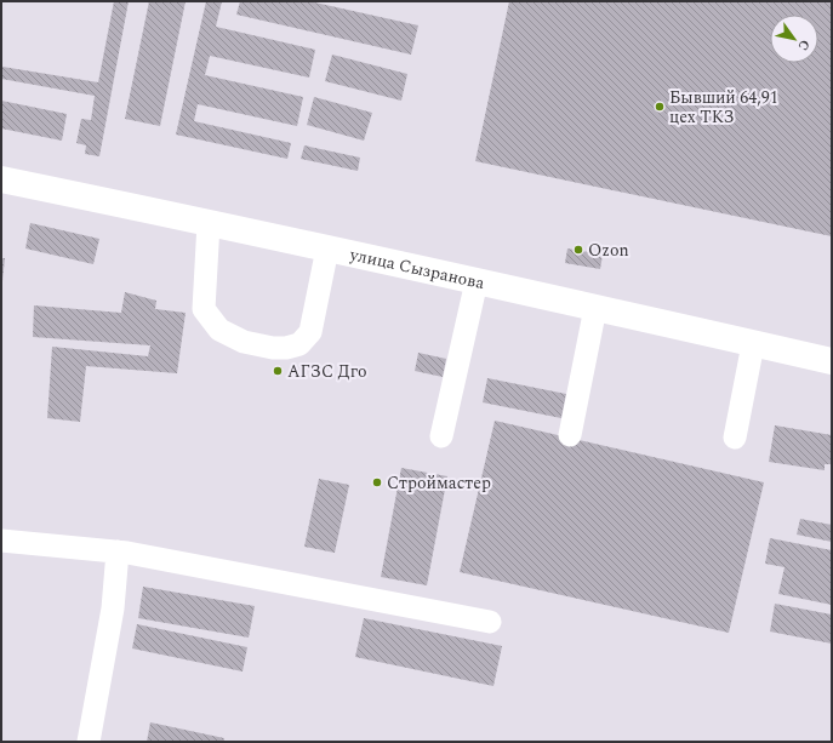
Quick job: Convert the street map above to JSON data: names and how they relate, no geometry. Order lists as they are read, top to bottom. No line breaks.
{"streets":{"main road":["улица Сызранова"]},"places":["Бывший 64,91 цех ТКЗ","Ozon","АГЗС Дго","Строймастер"],"north":"bottom right"}
